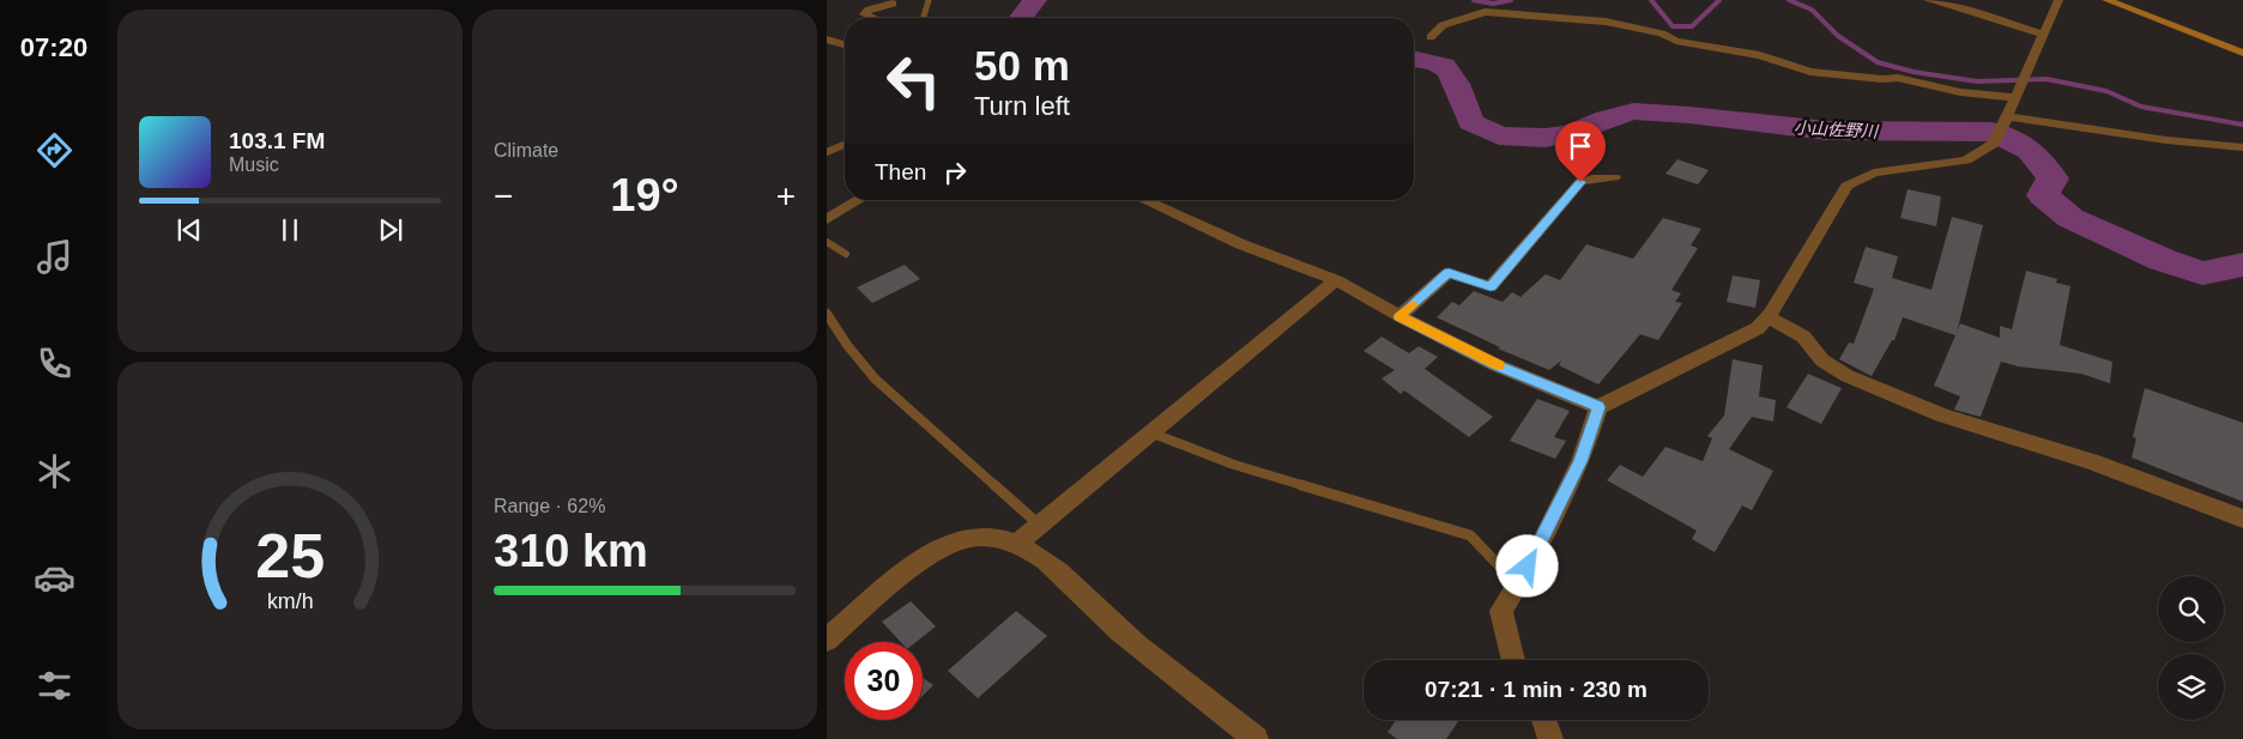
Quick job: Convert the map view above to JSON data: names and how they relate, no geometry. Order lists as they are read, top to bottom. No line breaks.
{"water":["小山佐野川"],"page":{"tabs":"07:20","tile":["Climate",["Range · 62%","310 km"]],"turn":["50 m","Turn left"],"song":["103.1 FM","Music"],"then":"Then","heat":["−","19°","+"],"limit":"30","trip":"07:21 · 1 min · 230 m","gauge":["25","km/h"]}}
